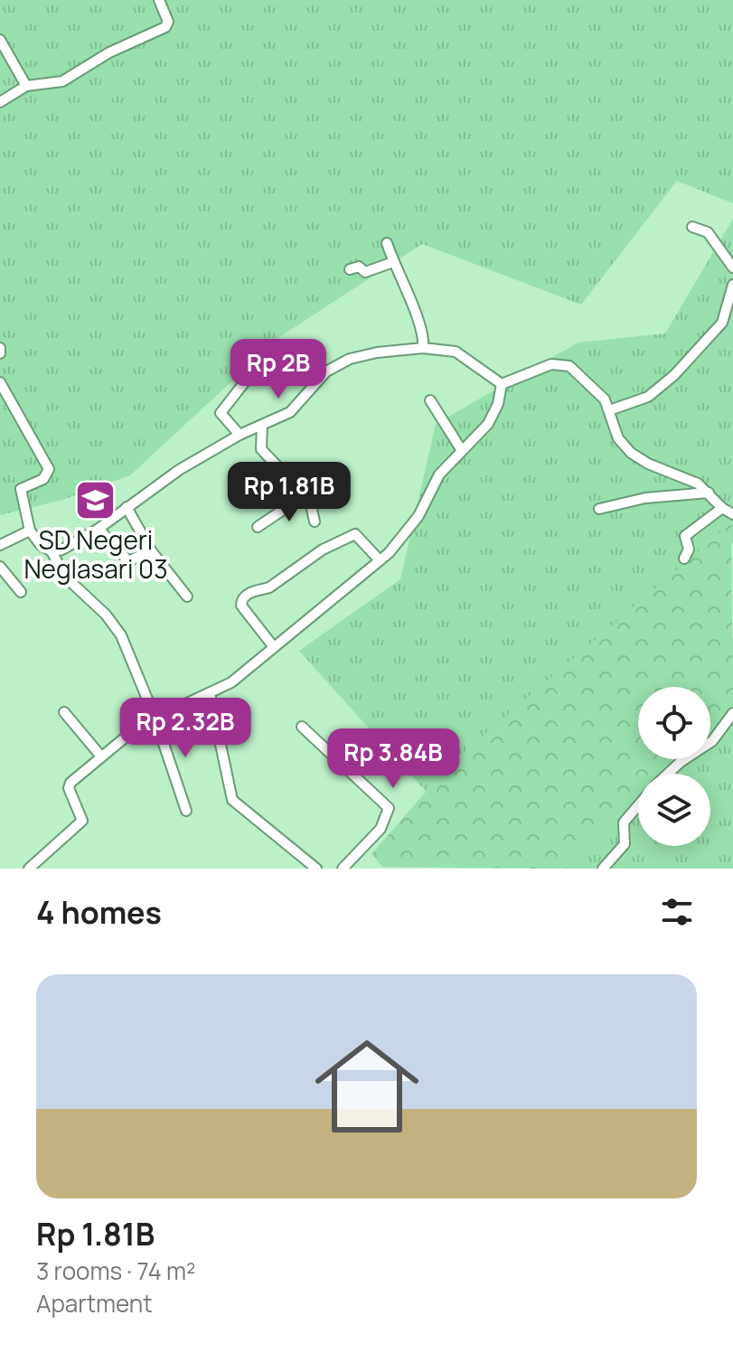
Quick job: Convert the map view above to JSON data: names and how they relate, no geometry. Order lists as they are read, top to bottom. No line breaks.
{"places":{"school or university":["SD Negeri Neglasari 03"]},"page":{"price":["Rp 2B","Rp 1.81B","Rp 2.32B","Rp 3.84B"],"heading":"4 homes","list":[{"name":"Rp 1.81B","note":"3 rooms · 74 m² · Apartment"}]}}
